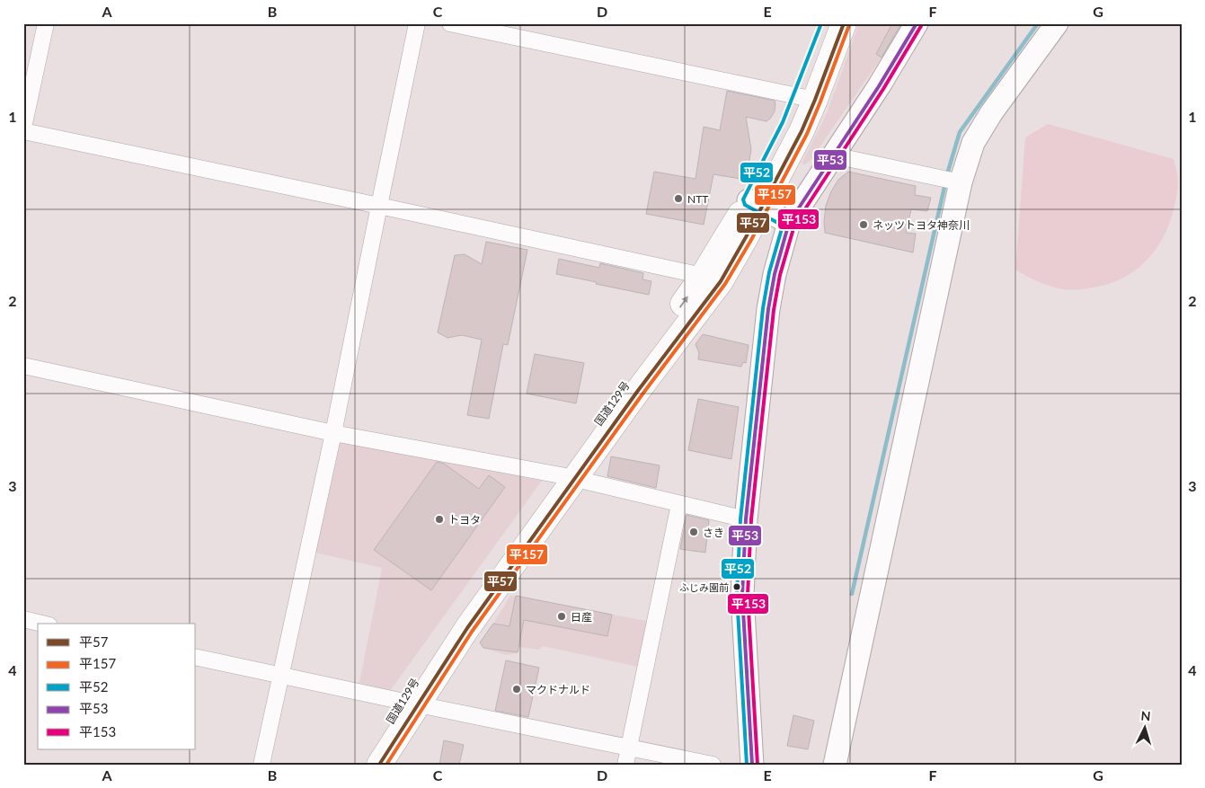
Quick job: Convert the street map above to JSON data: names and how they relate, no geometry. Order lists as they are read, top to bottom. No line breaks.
{"streets":{"highway":["国道129号"]},"places":["NTT","ネッツトヨタ神奈川","トヨタ","さき","ふじみ園前","日産","マクドナルド"],"lines":["transit line 平57","transit line 平52","transit line 平53","transit line 平157","transit line 平153"],"legend":["平57","平157","平52","平53","平153"],"north":"top","grid":{"columns":["A","B","C","D","E","F","G"],"rows":["1","2","3","4"]}}
